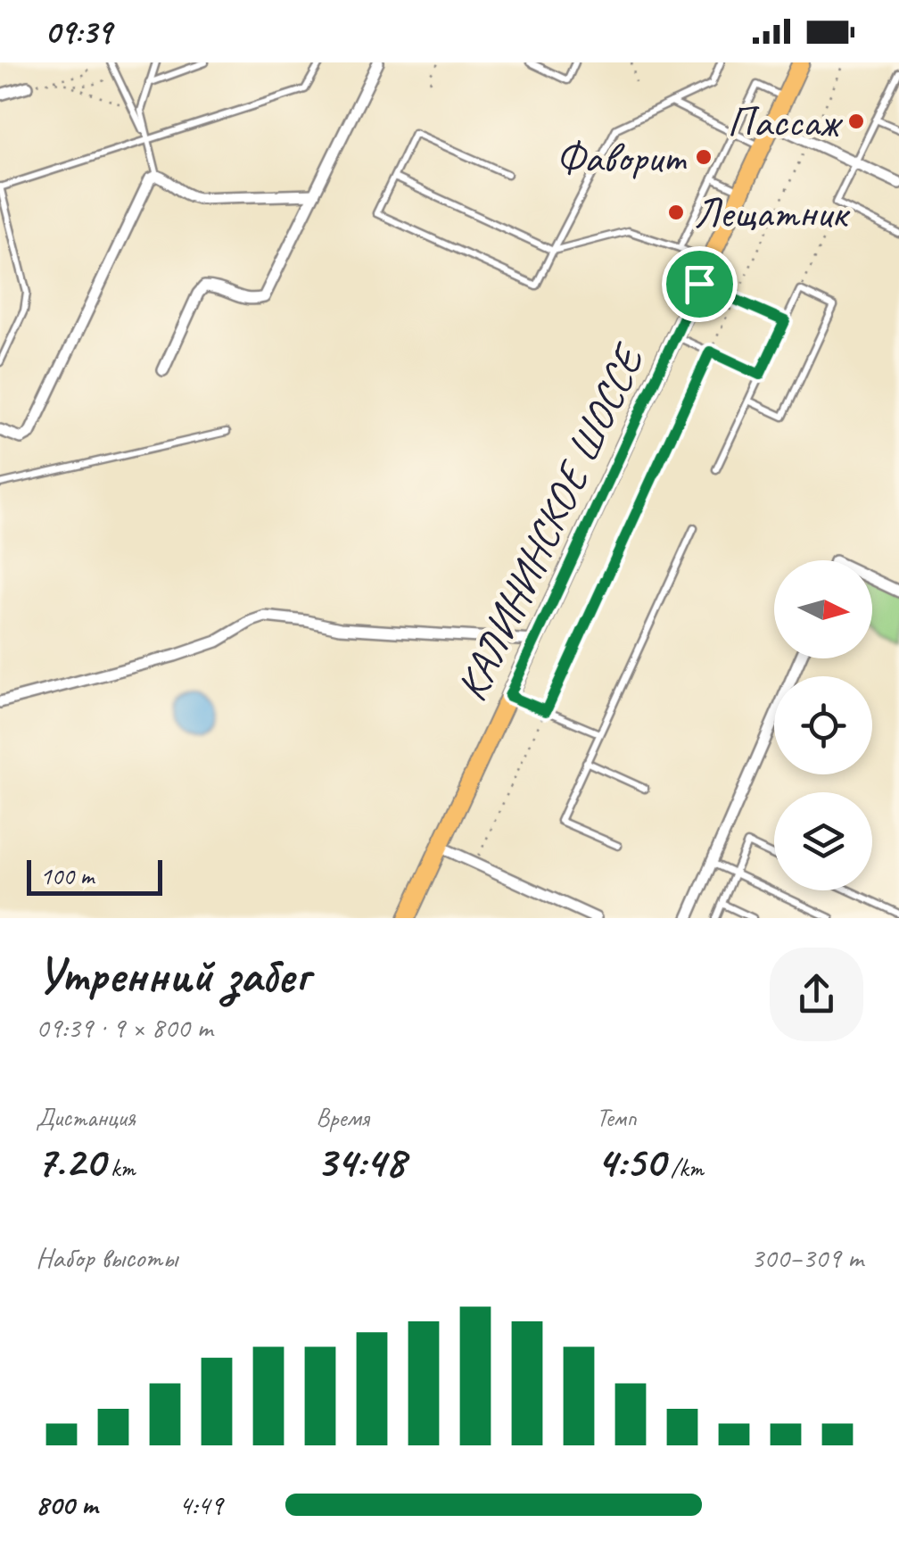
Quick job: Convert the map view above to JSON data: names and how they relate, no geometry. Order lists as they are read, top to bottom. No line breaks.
{"streets":{"main road":["КАЛИНИНСКОЕ ШОССЕ"]},"places":["Пассаж","Фаворит","Лещатник"],"scale_bar":"100 m","north":"right","page":{"status":"09:39","scale":"100 m","heading":["Утренний забег","09:39 · 9 × 800 m"],"stats":[["Дистанция","7.20 km"],["Время","34:48"],["Темп","4:50 /km"]],"chart":["Набор высоты","300–309 m"],"list":[{"name":"800 m","note":"4:49"}]}}
